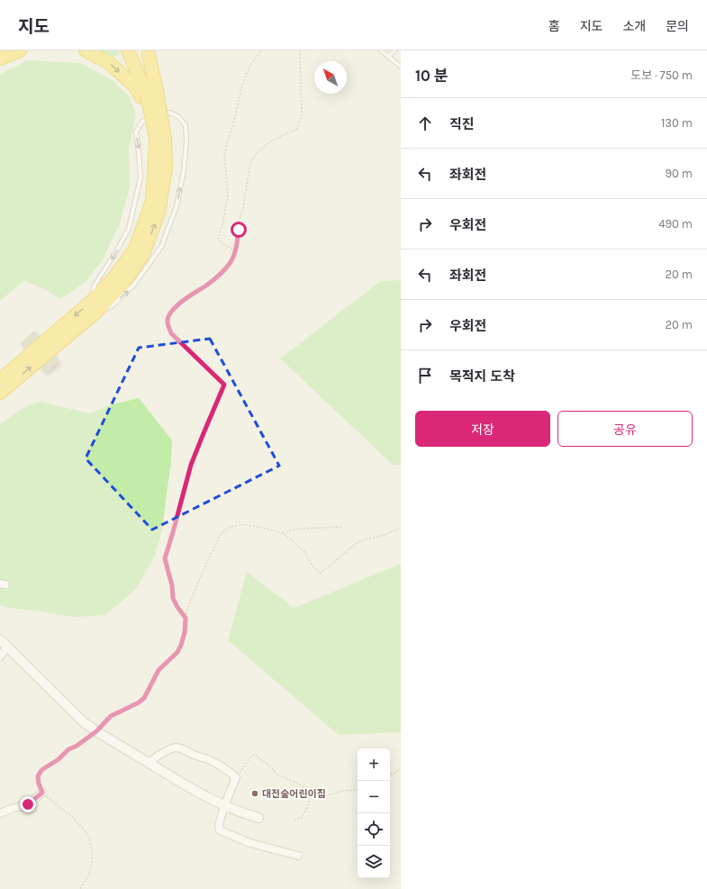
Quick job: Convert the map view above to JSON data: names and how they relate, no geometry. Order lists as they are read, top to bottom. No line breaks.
{"places":["대전숲어린이집"],"north":"top left","page":{"header":"지도","nav":["홈","지도","소개","문의"],"heading":["10 분","도보 · 750 m"],"list":[["직진","130 m"],["좌회전","90 m"],["우회전","490 m"],["좌회전","20 m"],["우회전","20 m"],"목적지 도착"],"buttons":["저장","공유"],"map_buttons":["+","−"]}}
